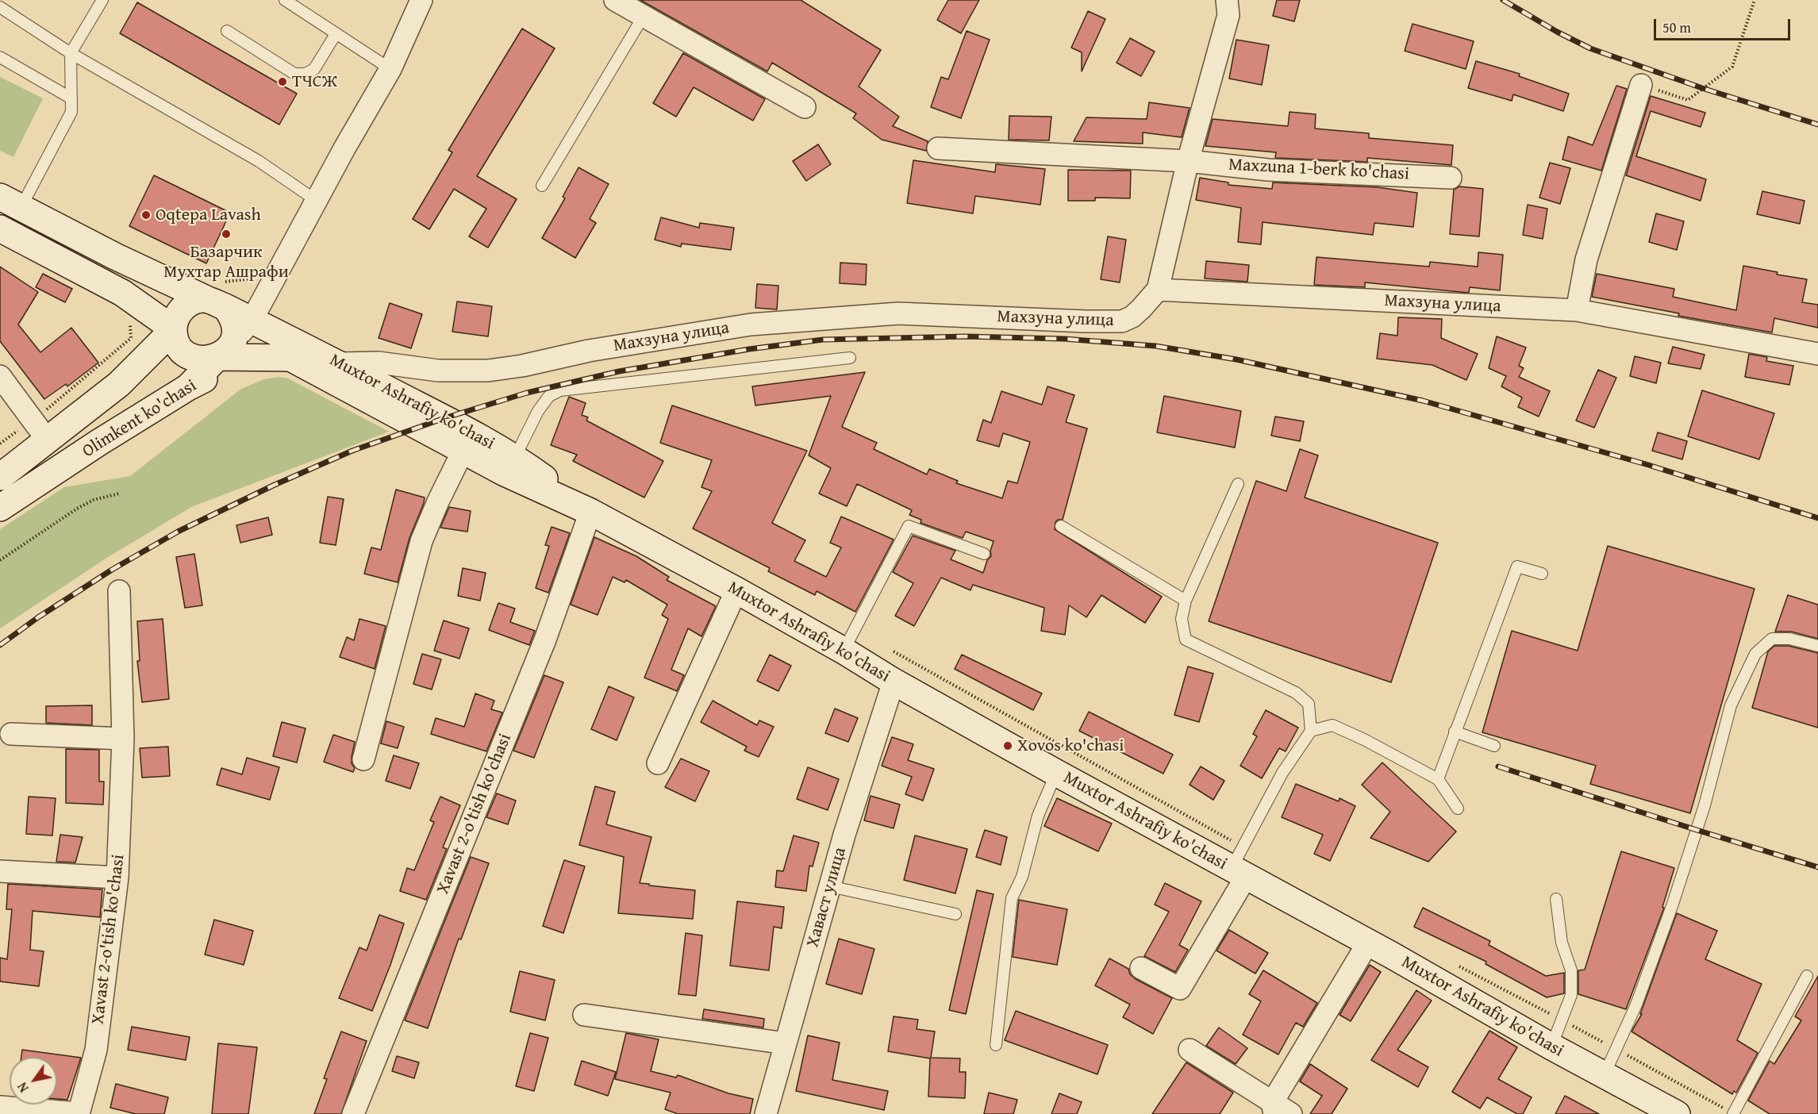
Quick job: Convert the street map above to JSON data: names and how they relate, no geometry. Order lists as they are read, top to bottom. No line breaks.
{"streets":{"main road":["Muxtor Ashrafiy ko'chasi","Olimkent ko'chasi"],"street":["Maxzuna 1-berk ko'chasi","Махзуна улица","Xavast 2-o'tish ko'chasi","Хаваст улица"]},"crossings":[["Махзуна улица","Muxtor Ashrafiy ko'chasi"],["Muxtor Ashrafiy ko'chasi","Olimkent ko'chasi"],["Muxtor Ashrafiy ko'chasi","Xavast 2-o'tish ko'chasi"],["Muxtor Ashrafiy ko'chasi","Хаваст улица"]],"places":["ТЧСЖ","Oqtepa Lavash","Базарчик Мухтар Ашрафи","Xovos ko'chasi"],"scale_bar":"50 m","north":"bottom left"}
